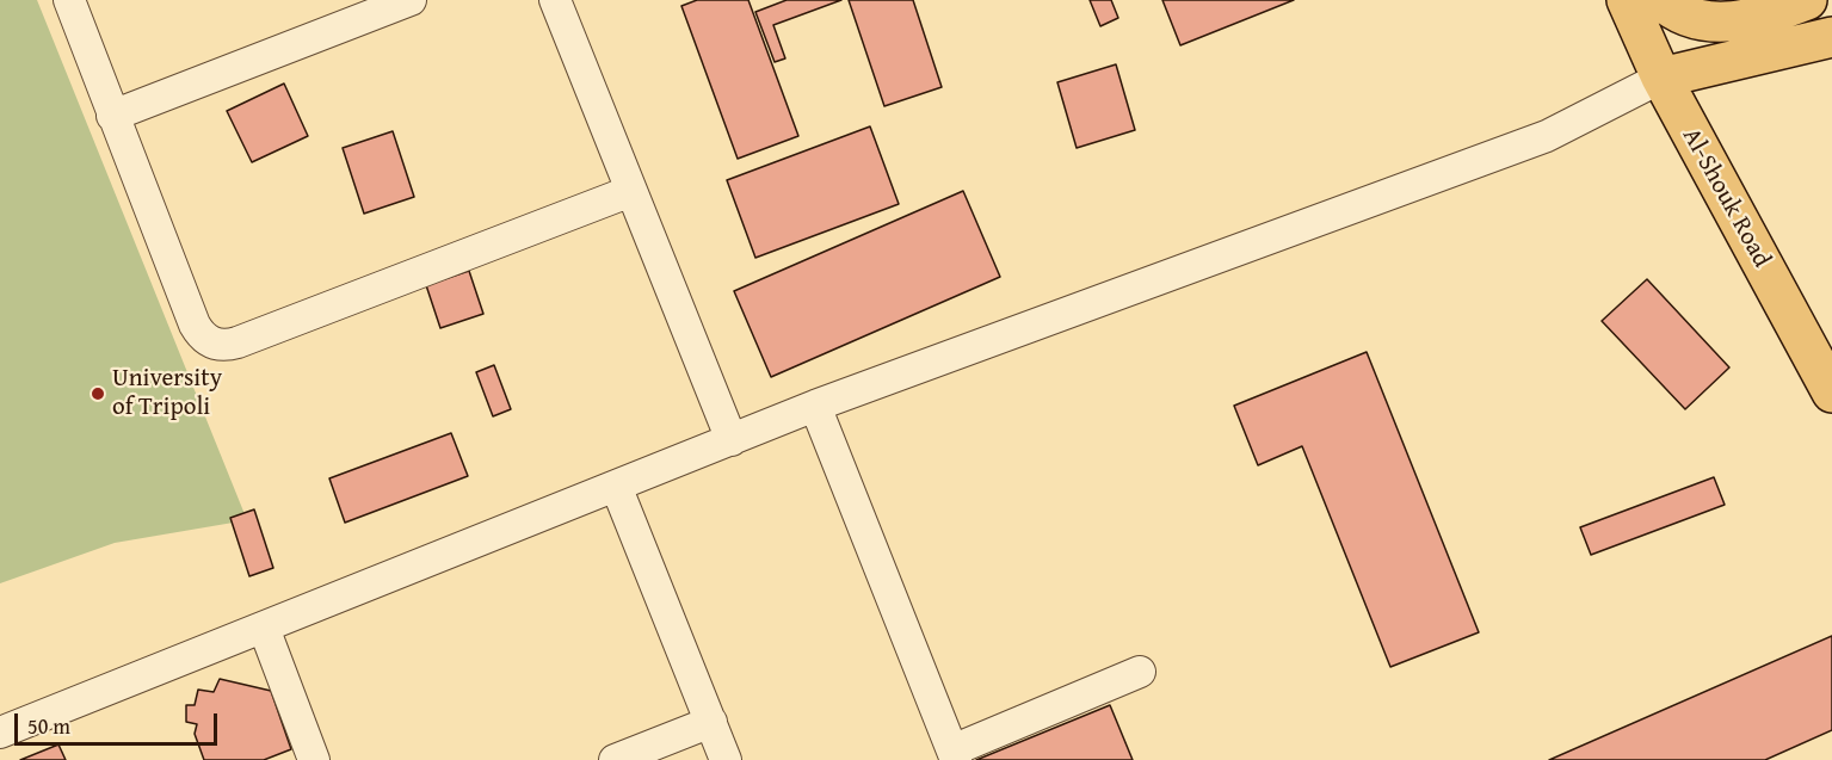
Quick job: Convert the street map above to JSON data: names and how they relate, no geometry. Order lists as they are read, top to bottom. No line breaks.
{"streets":{"main road":["Al-Shouk Road"]},"places":["University of Tripoli"],"scale_bar":"50 m"}
